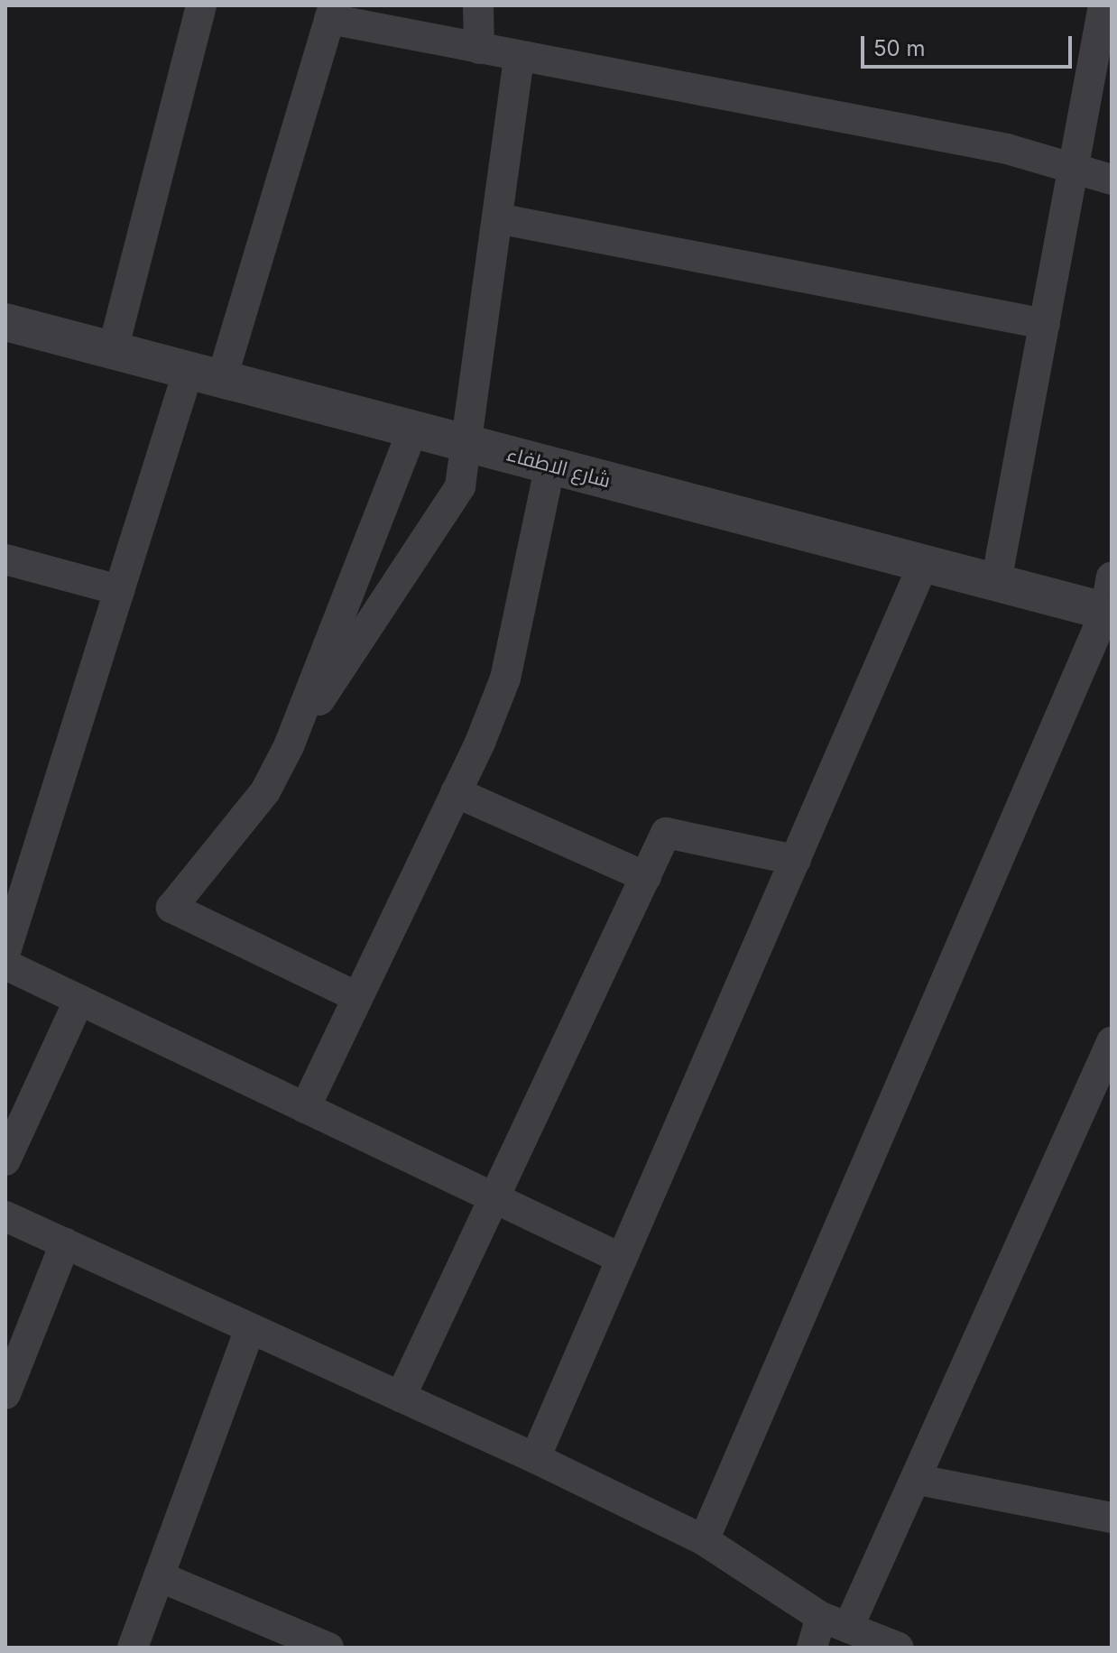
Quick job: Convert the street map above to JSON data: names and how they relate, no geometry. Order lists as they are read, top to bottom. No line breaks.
{"streets":{"street":["شارع الاطفاء"]},"scale_bar":"50 m"}
